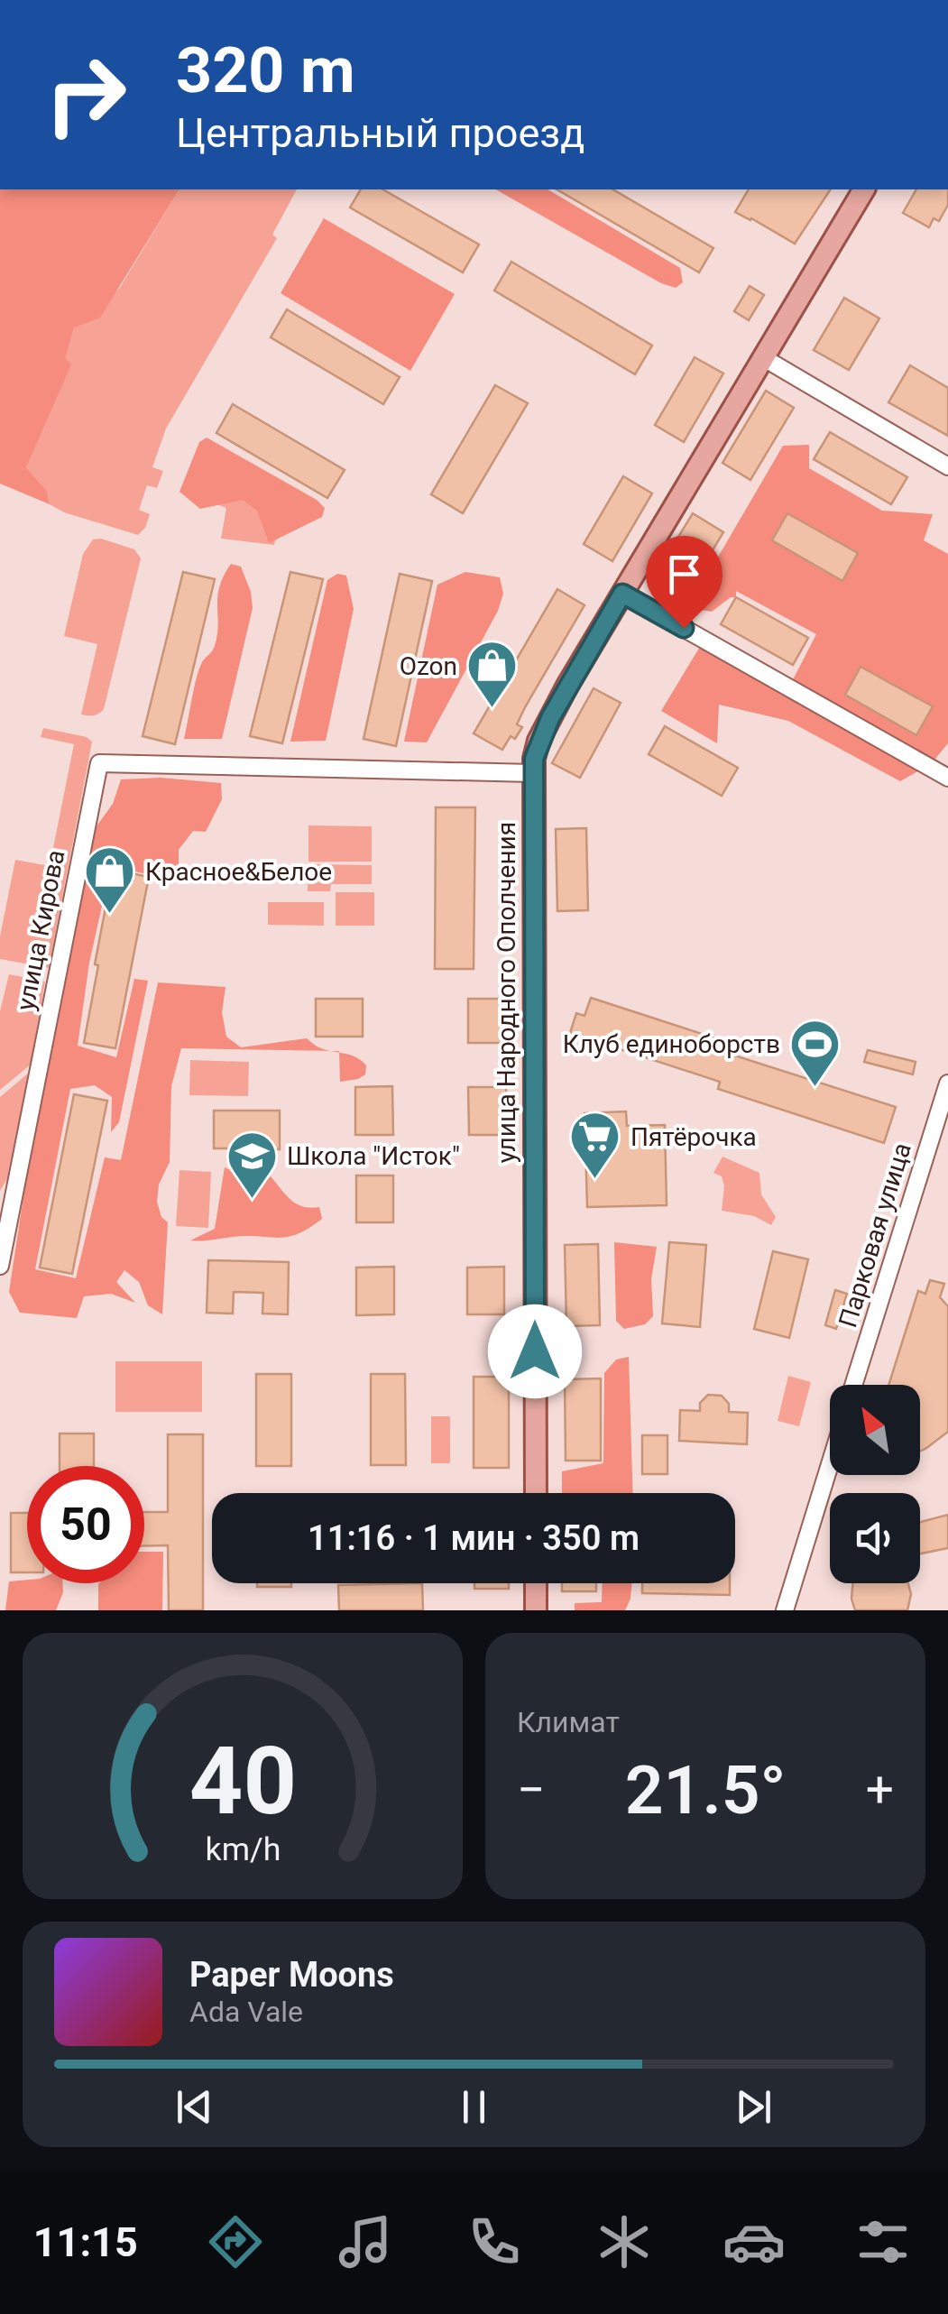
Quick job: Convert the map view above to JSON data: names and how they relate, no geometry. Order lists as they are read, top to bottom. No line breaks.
{"streets":{"main road":["улица Народного Ополчения"],"street":["улица Кирова","Парковая улица"]},"crossings":[["улица Кирова","улица Народного Ополчения"]],"places":{"shop":["Ozon","Красное&Белое"],"sports":["Клуб единоборств"],"supermarket":["Пятёрочка"],"school or university":["Школа \"Исток\""]},"north":"top left","page":{"turn":["320 m","Центральный проезд"],"limit":"50","trip":"11:16 · 1 мин · 350 m","tile":"Климат","heat":["−","21.5°","+"],"song":["Paper Moons","Ada Vale"],"tabs":"11:15","gauge":["40","km/h"]}}
